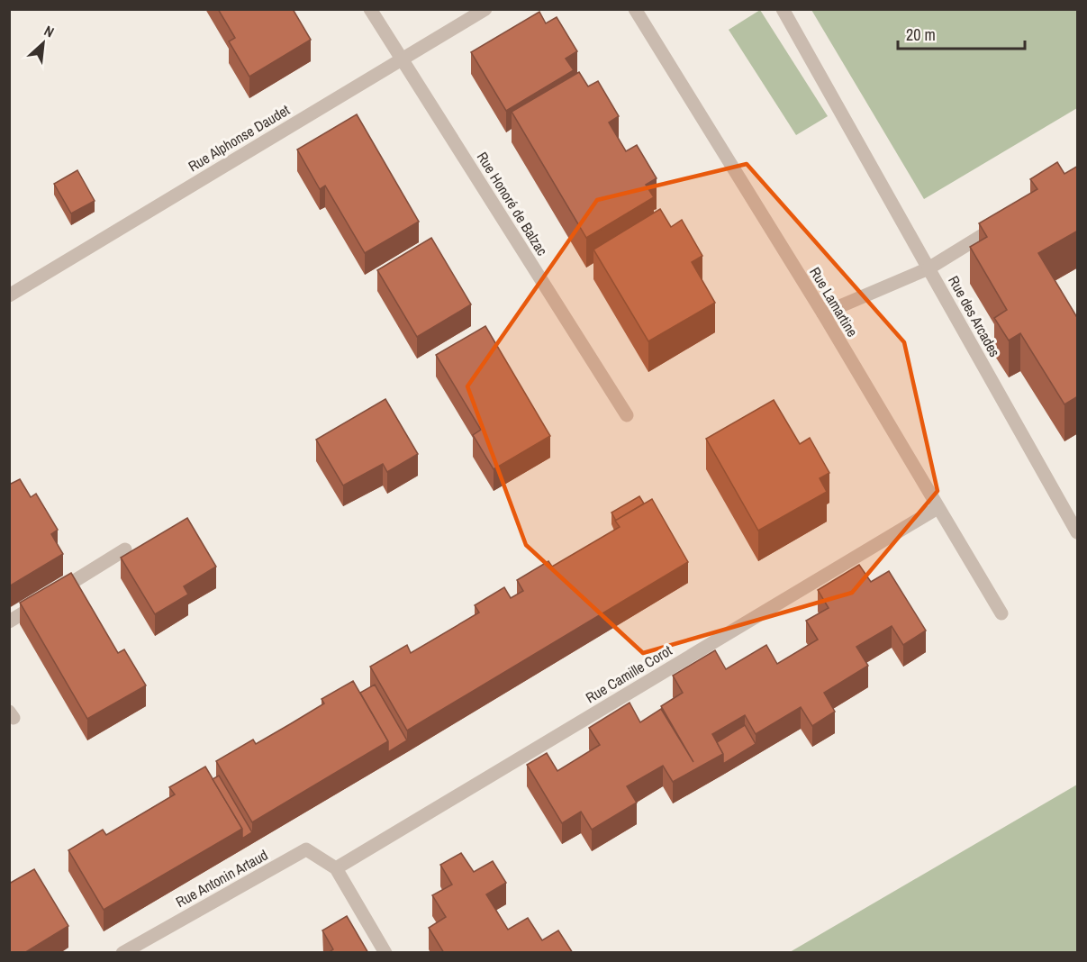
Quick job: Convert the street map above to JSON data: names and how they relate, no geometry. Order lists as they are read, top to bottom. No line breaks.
{"streets":{"street":["Rue Alphonse Daudet","Rue Honoré de Balzac","Rue Lamartine","Rue des Arcades","Rue Camille Corot","Rue Antonin Artaud"]},"crossings":[["Rue Alphonse Daudet","Rue Honoré de Balzac"],["Rue Lamartine","Rue Camille Corot"],["Rue Camille Corot","Rue Antonin Artaud"]],"scale_bar":"20 m","north":"top right"}
